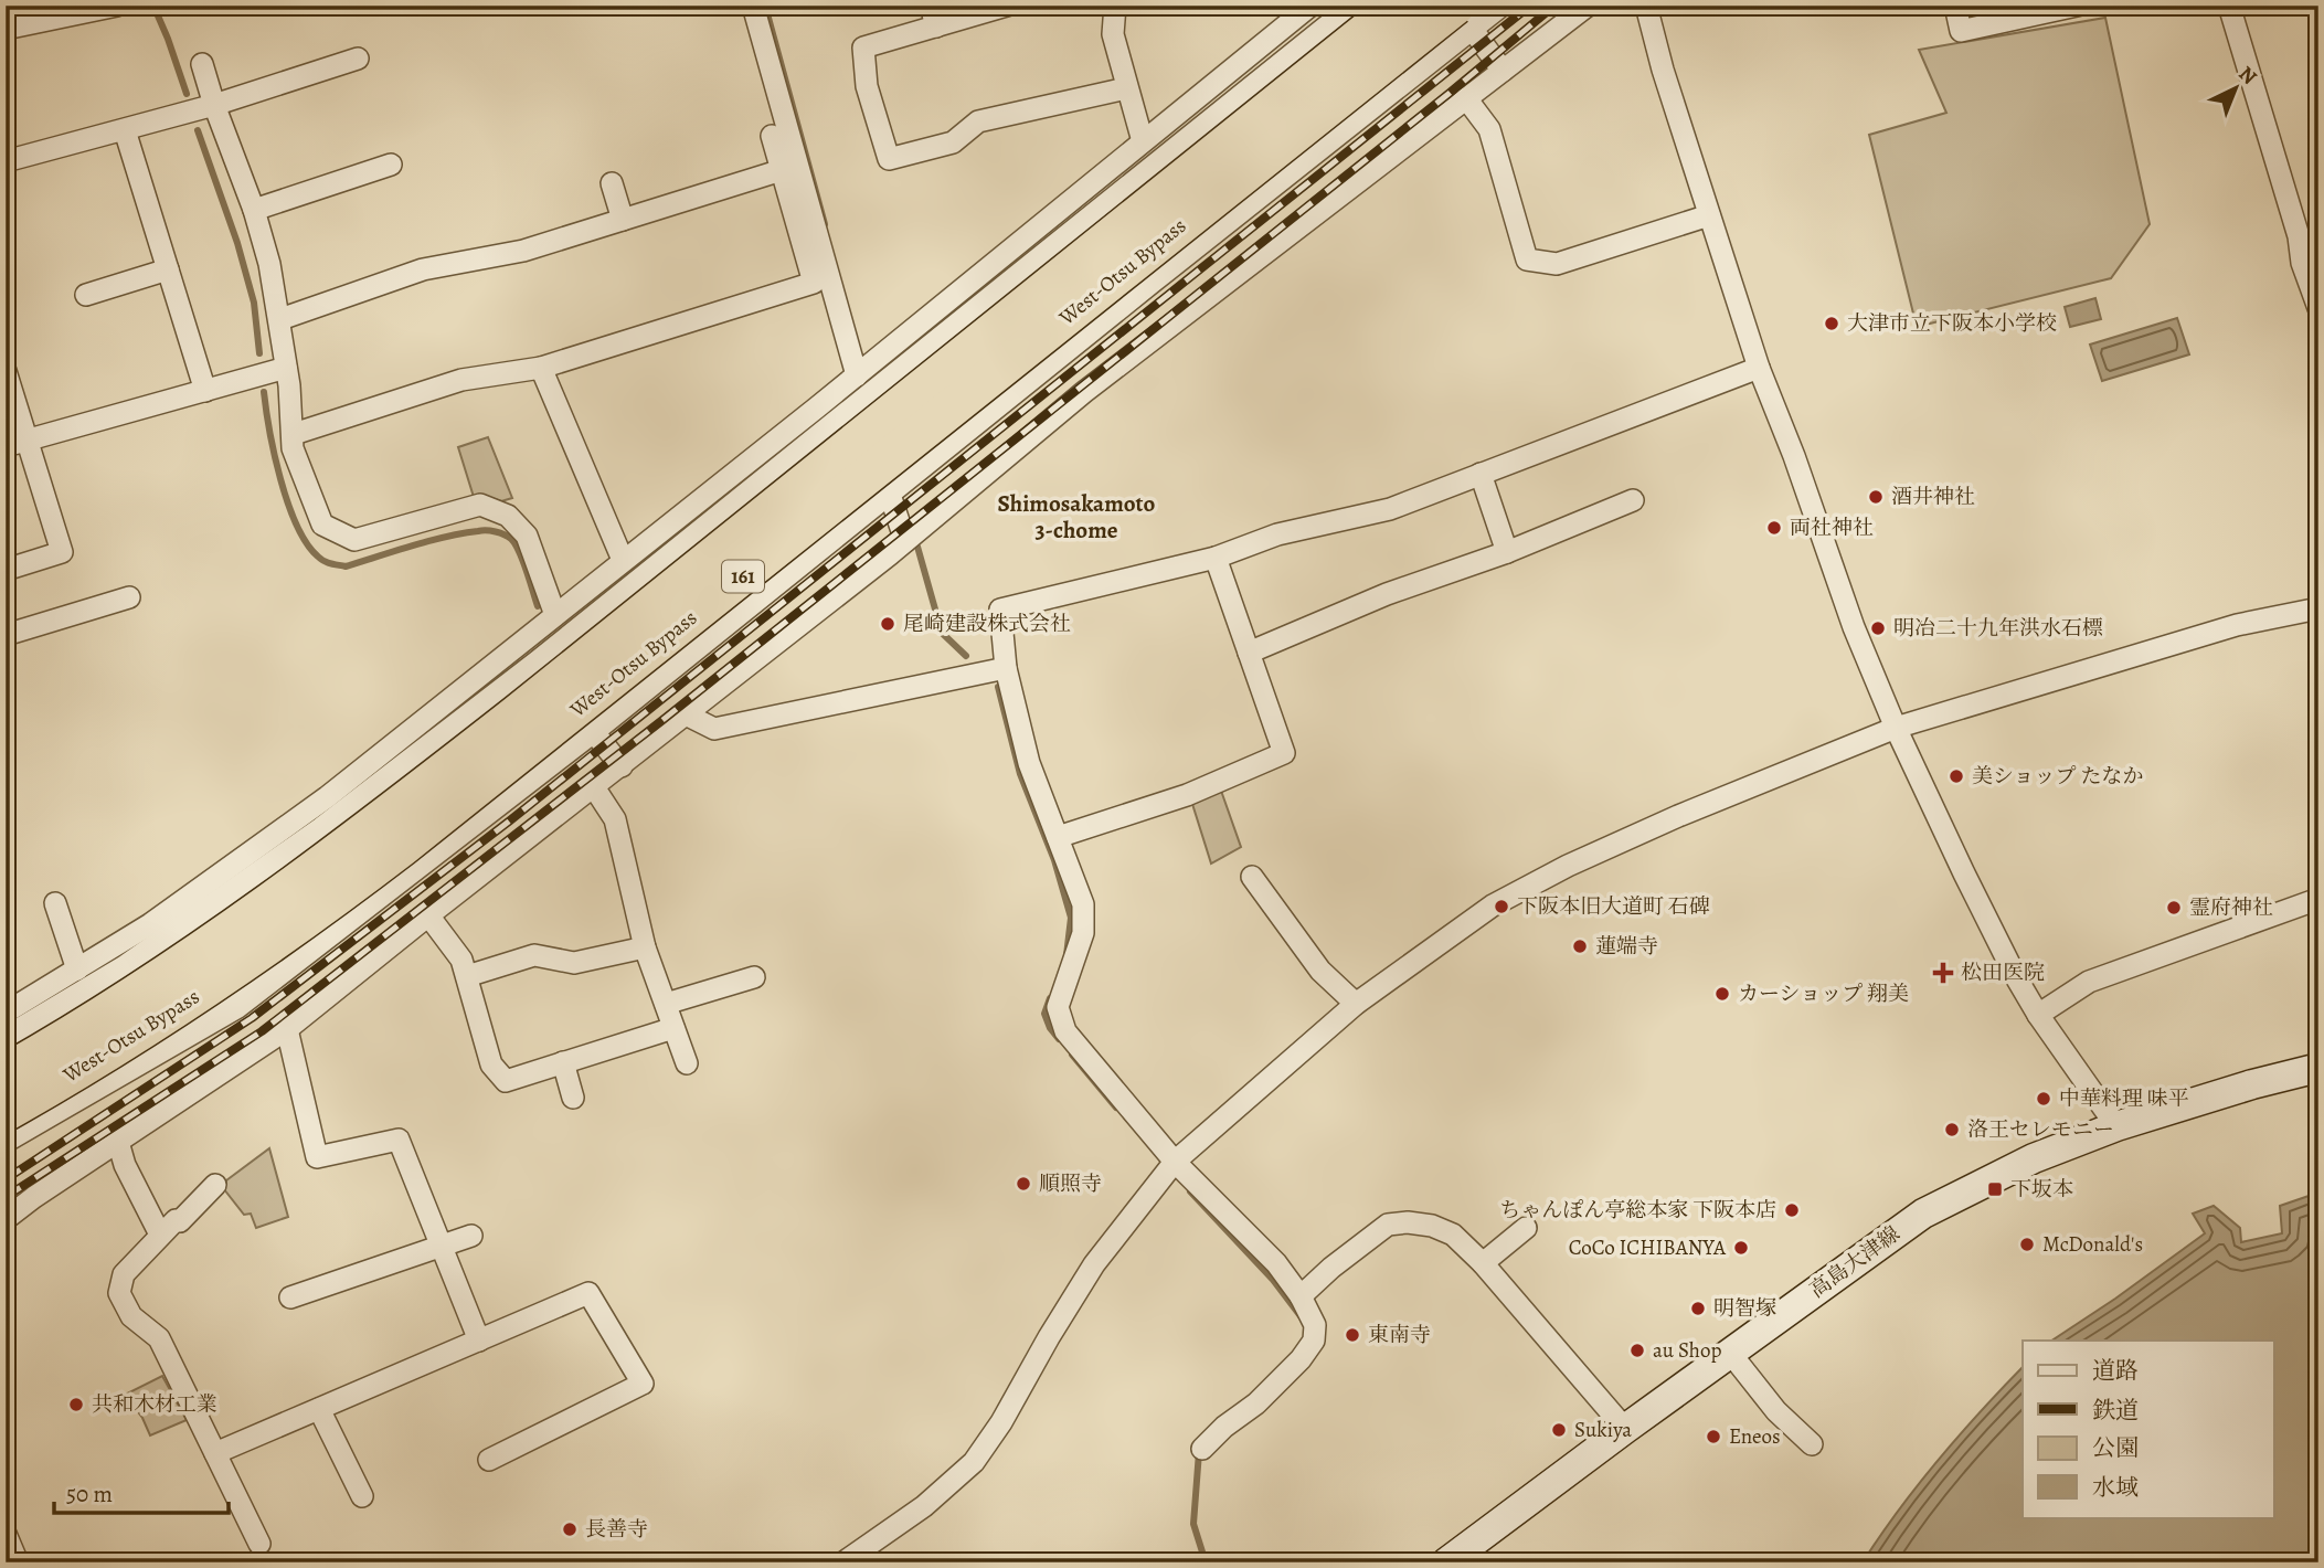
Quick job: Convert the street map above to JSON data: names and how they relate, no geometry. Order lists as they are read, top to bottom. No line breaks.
{"streets":{"highway":["West-Otsu Bypass","161"],"main road":["高島大津線"]},"districts":["Shimosakamoto 3-chome"],"places":{"other":["大津市立下阪本小学校","酒井神社","両社神社","尾崎建設株式会社","明冶二十九年洪水石標","美ショップ たなか","下阪本旧大道町 石碑","霊府神社","蓮端寺","カーショップ 翔美","中華料理 味平","洛王セレモニー","順照寺","ちゃんぽん亭総本家 下阪本店","McDonald's","CoCo ICHIBANYA","明智塚","東南寺","au Shop","共和木材工業","Sukiya","Eneos","長善寺"],"health":["松田医院"],"transit":["下坂本"]},"legend":["道路","鉄道","公園","水域"],"scale_bar":"50 m","north":"top right"}
